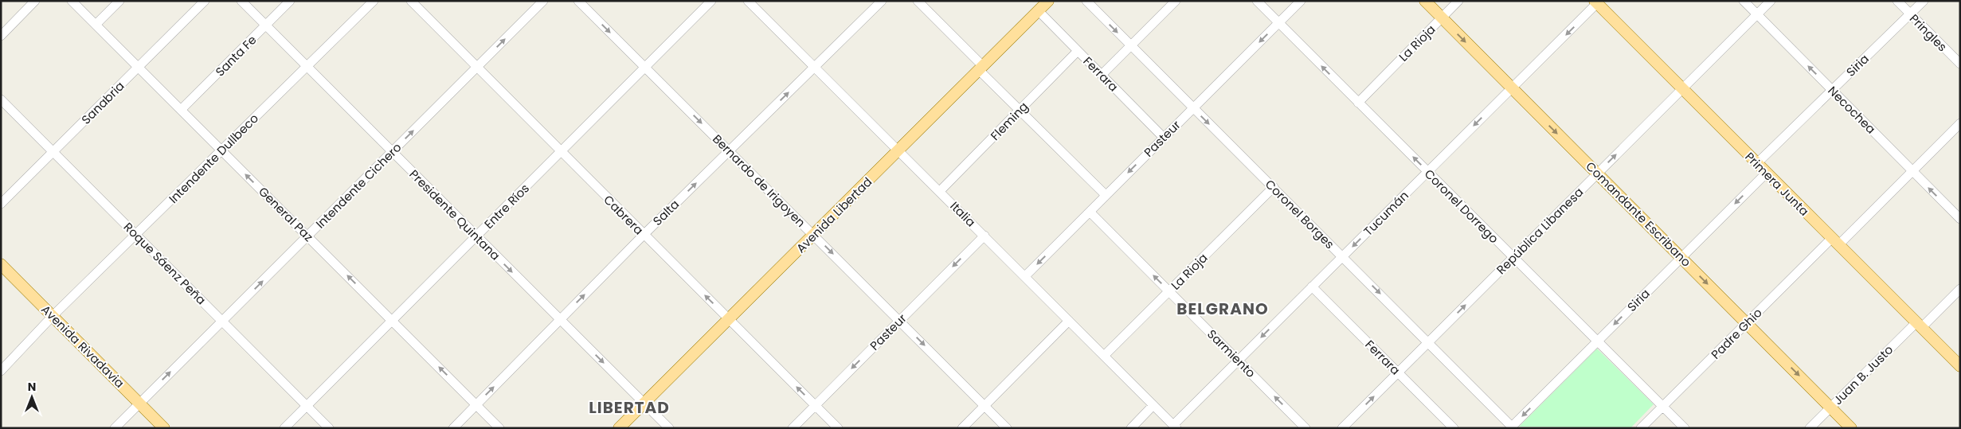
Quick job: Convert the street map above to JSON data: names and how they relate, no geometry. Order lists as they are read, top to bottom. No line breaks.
{"streets":{"main road":["Primera Junta","Comandante Escribano","Avenida Libertad","Avenida Rivadavia"],"street":["Pringles","La Rioja","Santa Fe","Siria","Ferrara","Sanabria","Necochea","Fleming","Pasteur","Intendente Dullbeco","Bernardo de Irigoyen","Intendente Cichero","Entre Ríos","Coronel Dorrego","Salta","Tucumán","General Paz","Italia","Coronel Borges","Presidente Quintana","Cabrera","República Libanesa","Roque Sáenz Peña","Padre Ghio","Sarmiento","Juan B. Justo"]},"crossings":[["Pringles","Siria"],["La Rioja","Coronel Dorrego"],["La Rioja","Italia"],["La Rioja","Coronel Borges"],["La Rioja","Comandante Escribano"],["La Rioja","Sarmiento"],["Santa Fe","General Paz"],["Santa Fe","Presidente Quintana"],["Siria","Necochea"],["Siria","Primera Junta"],["Siria","Coronel Dorrego"],["Siria","Coronel Borges"],["Siria","Comandante Escribano"],["Ferrara","Fleming"],["Ferrara","Pasteur"],["Ferrara","Tucumán"],["Ferrara","Avenida Libertad"],["Ferrara","República Libanesa"],["Sanabria","General Paz"],["Sanabria","Roque Sáenz Peña"],["Necochea","República Libanesa"],["Necochea","Padre Ghio"],["Fleming","Italia"],["Pasteur","Bernardo de Irigoyen"],["Pasteur","Coronel Dorrego"],["Pasteur","Italia"],["Pasteur","Coronel Borges"],["Pasteur","Cabrera"],["Pasteur","Sarmiento"],["Intendente Dullbeco","General Paz"],["Intendente Dullbeco","Presidente Quintana"],["Intendente Dullbeco","Roque Sáenz Peña"],["Intendente Dullbeco","Avenida Rivadavia"],["Bernardo de Irigoyen","Entre Ríos"],["Bernardo de Irigoyen","Salta"],["Bernardo de Irigoyen","Avenida Libertad"],["Primera Junta","Tucumán"],["Primera Junta","República Libanesa"],["Primera Junta","Padre Ghio"],["Primera Junta","Juan B. Justo"],["Intendente Cichero","General Paz"],["Intendente Cichero","Presidente Quintana"],["Intendente Cichero","Cabrera"],["Intendente Cichero","Roque Sáenz Peña"],["Intendente Cichero","Avenida Rivadavia"],["Entre Ríos","General Paz"],["Entre Ríos","Presidente Quintana"],["Entre Ríos","Cabrera"],["Entre Ríos","Roque Sáenz Peña"],["Coronel Dorrego","Tucumán"],["Coronel Dorrego","República Libanesa"],["Coronel Dorrego","Padre Ghio"],["Salta","General Paz"],["Salta","Italia"],["Salta","Presidente Quintana"],["Salta","Cabrera"],["Tucumán","Italia"],["Tucumán","Coronel Borges"],["Tucumán","Comandante Escribano"],["Tucumán","Sarmiento"],["Italia","Avenida Libertad"],["Coronel Borges","República Libanesa"],["Comandante Escribano","República Libanesa"],["Comandante Escribano","Padre Ghio"],["Comandante Escribano","Juan B. Justo"],["Presidente Quintana","Avenida Libertad"],["Cabrera","Avenida Libertad"]],"one_way":["Siria","Necochea","Pasteur","Bernardo de Irigoyen","Intendente Cichero","Salta","Tucumán","General Paz","Coronel Borges","Comandante Escribano","Presidente Quintana","Cabrera","República Libanesa","Sarmiento"],"districts":["BELGRANO","LIBERTAD"],"north":"top"}
